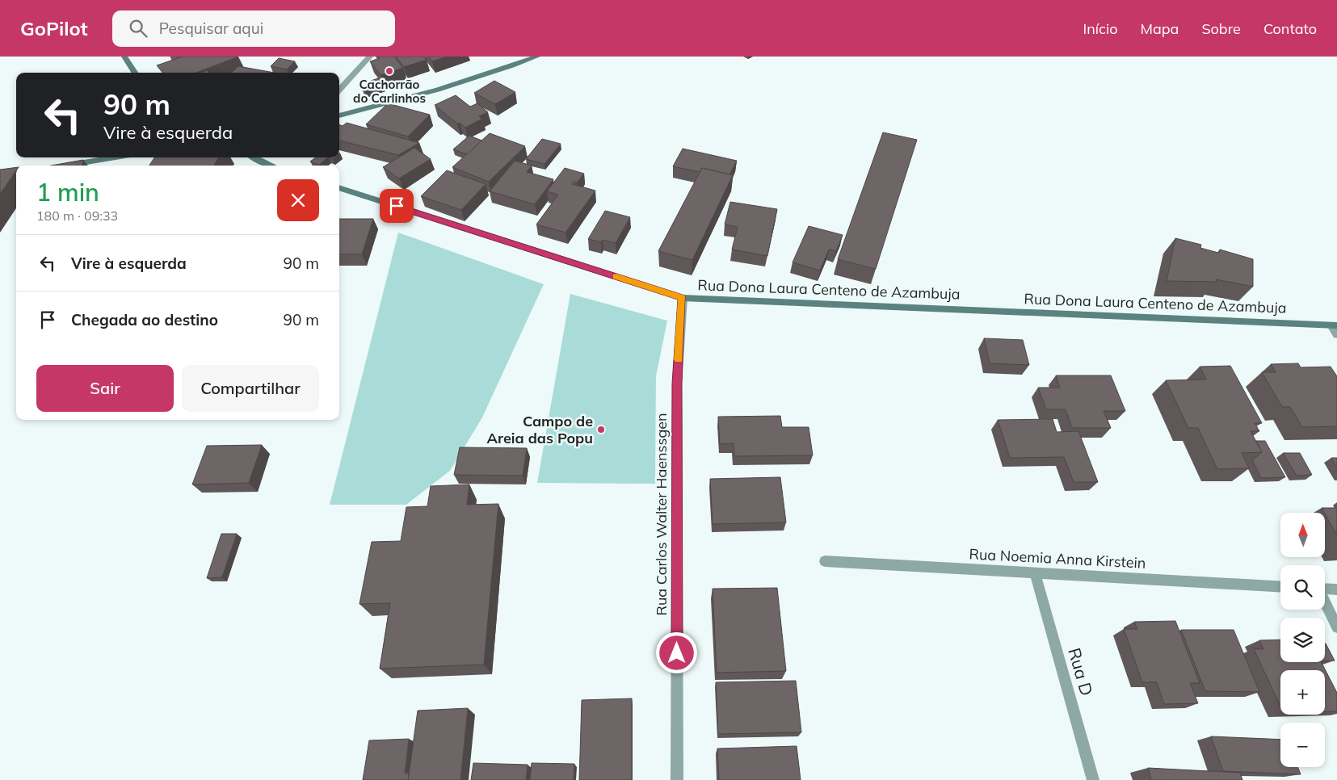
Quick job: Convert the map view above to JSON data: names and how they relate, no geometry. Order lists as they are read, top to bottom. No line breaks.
{"streets":{"street":["Rua Dona Laura Centeno de Azambuja","Rua Carlos Walter Haenssgen","Rua Noemia Anna Kirstein","Rua D"]},"crossings":[["Rua Dona Laura Centeno de Azambuja","Rua Carlos Walter Haenssgen"],["Rua Noemia Anna Kirstein","Rua D"]],"places":["Cachorrão do Carlinhos","Campo de Areia das Popu"],"north":"top","page":{"header":"GoPilot","search":"Pesquisar aqui","nav":["Início","Mapa","Sobre","Contato"],"turn":["90 m","Vire à esquerda"],"heading":["1 min","180 m · 09:33"],"list":[{"name":"Vire à esquerda","value":"90 m"},{"name":"Chegada ao destino","value":"90 m"}],"buttons":["Sair","Compartilhar"],"map_buttons":["+","−"]}}
